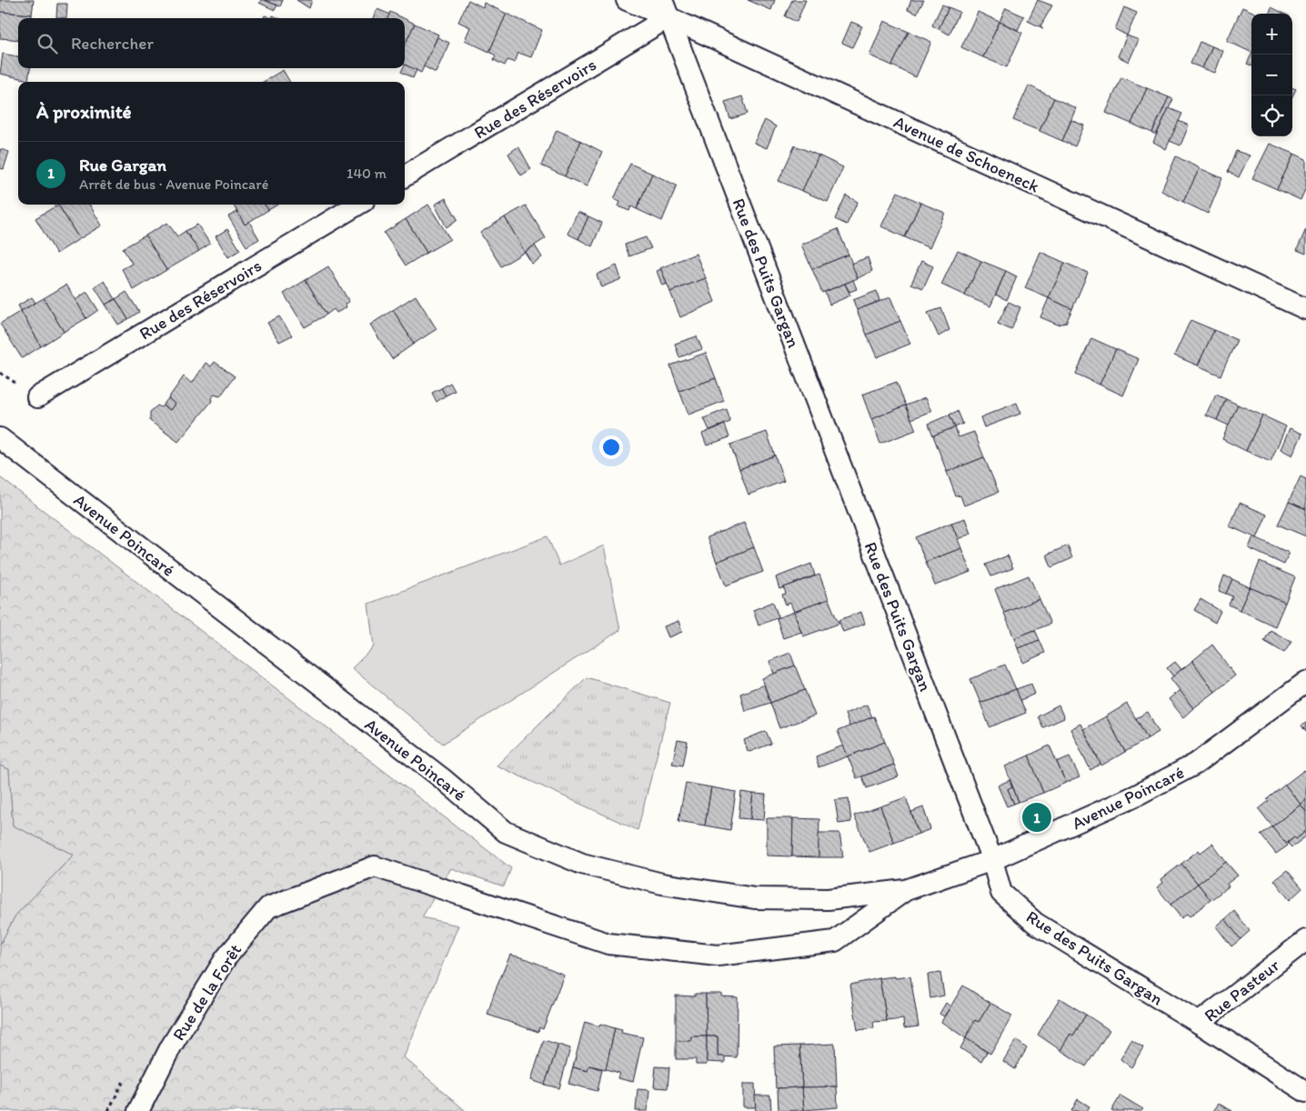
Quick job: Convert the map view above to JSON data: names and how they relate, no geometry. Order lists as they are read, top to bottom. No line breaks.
{"streets":{"street":["Rue des Réservoirs","Avenue de Schoeneck","Rue des Puits Gargan","Avenue Poincaré","Rue Pasteur","Rue de la Forêt"]},"crossings":[["Rue des Réservoirs","Avenue de Schoeneck"],["Rue des Réservoirs","Rue des Puits Gargan"],["Avenue de Schoeneck","Rue des Puits Gargan"],["Rue des Puits Gargan","Avenue Poincaré"],["Rue des Puits Gargan","Rue Pasteur"],["Avenue Poincaré","Rue de la Forêt"]],"page":{"map_buttons":["+","−"],"search":"Rechercher","heading":"À proximité","list":[{"mark":"1","name":"Rue Gargan","note":"Arrêt de bus · Avenue Poincaré","value":"140 m"}],"pins":"1"}}
